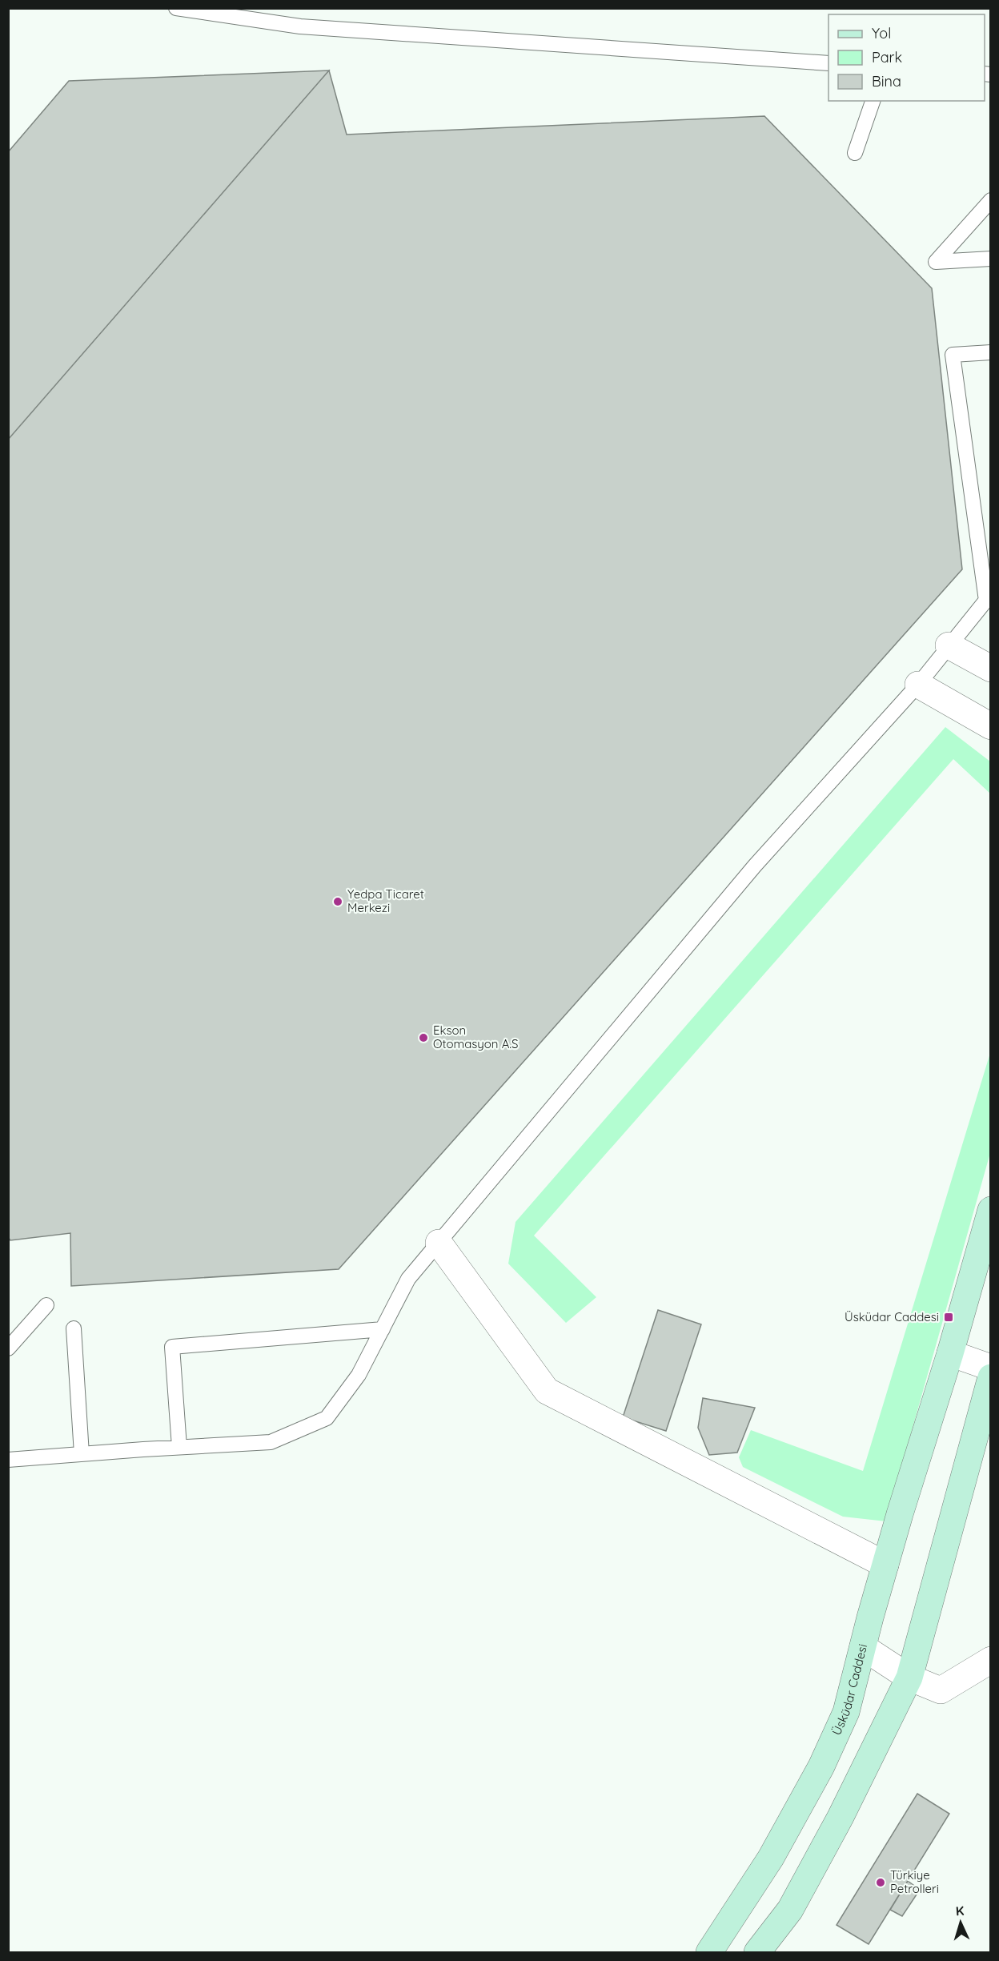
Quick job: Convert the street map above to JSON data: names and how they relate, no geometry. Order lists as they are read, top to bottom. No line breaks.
{"streets":{"main road":["Üsküdar Caddesi"]},"places":{"other":["Yedpa Ticaret Merkezi","Ekson Otomasyon A.S","Türkiye Petrolleri"],"transit":["Üsküdar Caddesi"]},"legend":["Yol","Park","Bina"],"north":"top"}
